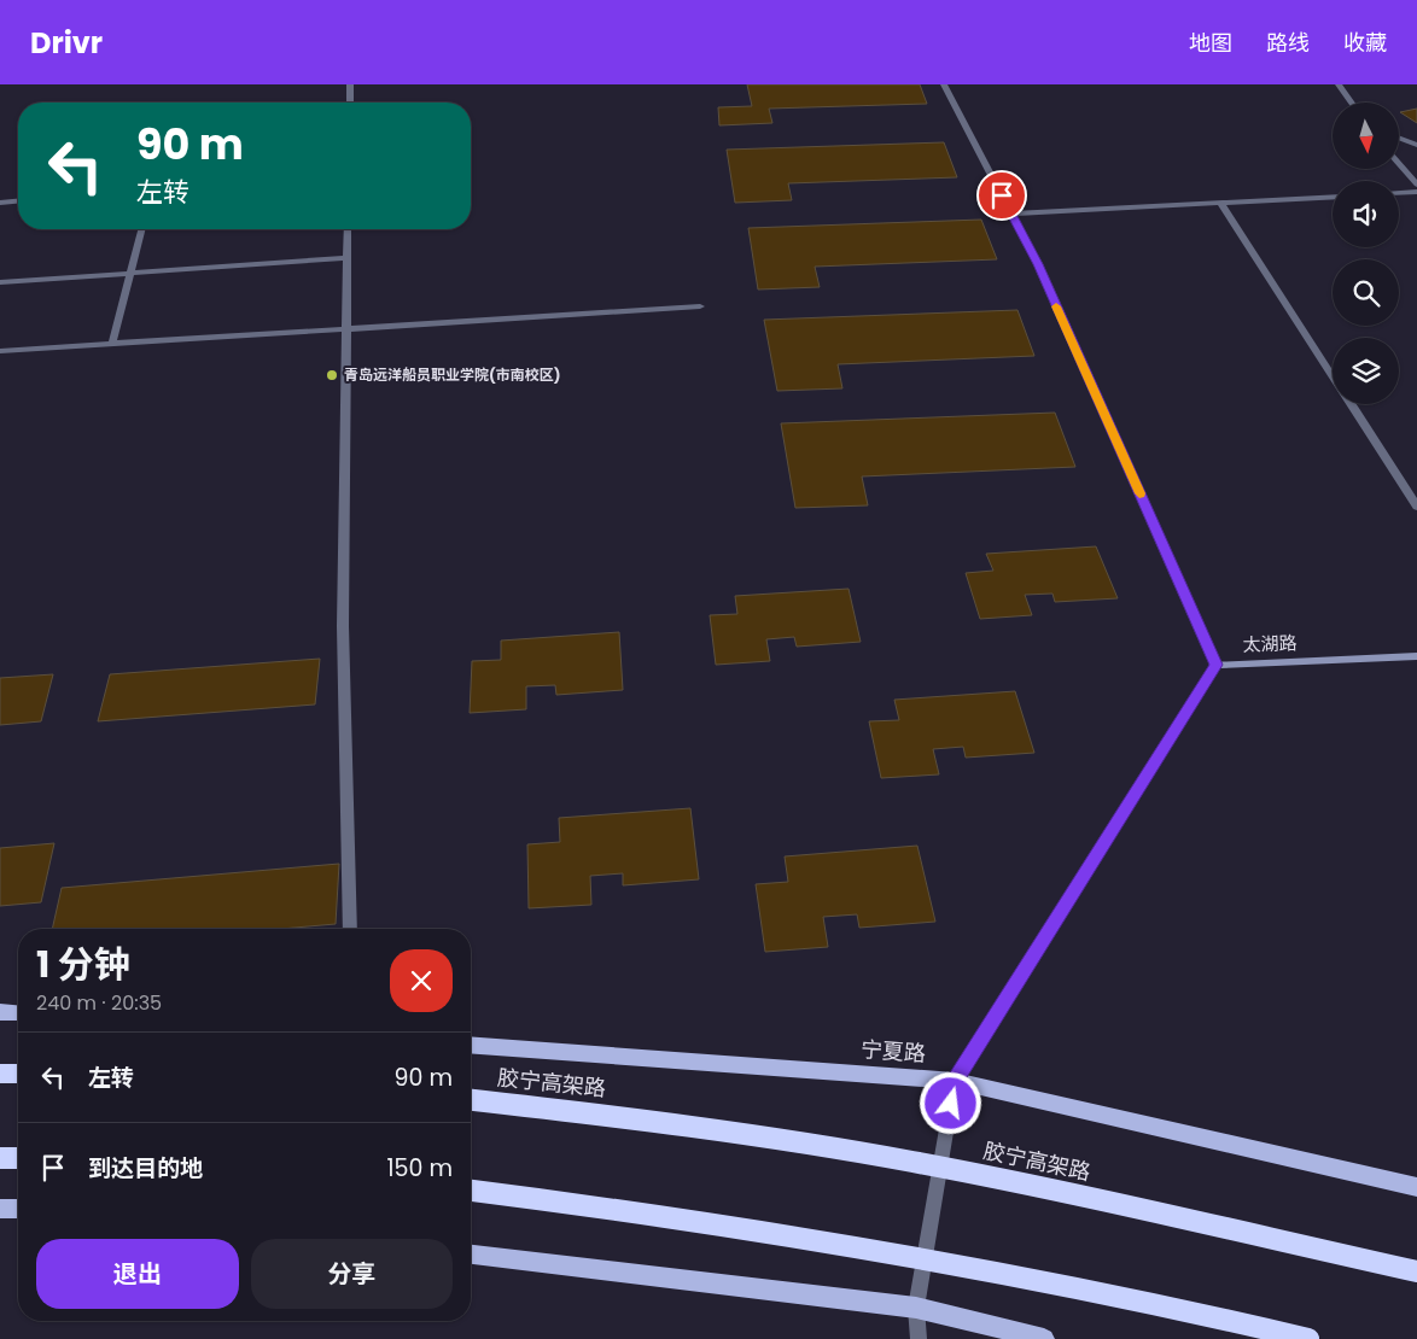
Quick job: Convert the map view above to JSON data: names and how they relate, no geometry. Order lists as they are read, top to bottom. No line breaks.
{"streets":{"highway":["胶宁高架路"],"main road":["宁夏路"],"street":["太湖路"]},"places":["青岛远洋船员职业学院(市南校区)"],"north":"bottom","page":{"header":"Drivr","nav":["地图","路线","收藏"],"turn":["90 m","左转"],"heading":["1 分钟","240 m · 20:35"],"list":[{"name":"左转","value":"90 m"},{"name":"到达目的地","value":"150 m"}],"buttons":["退出","分享"]}}
